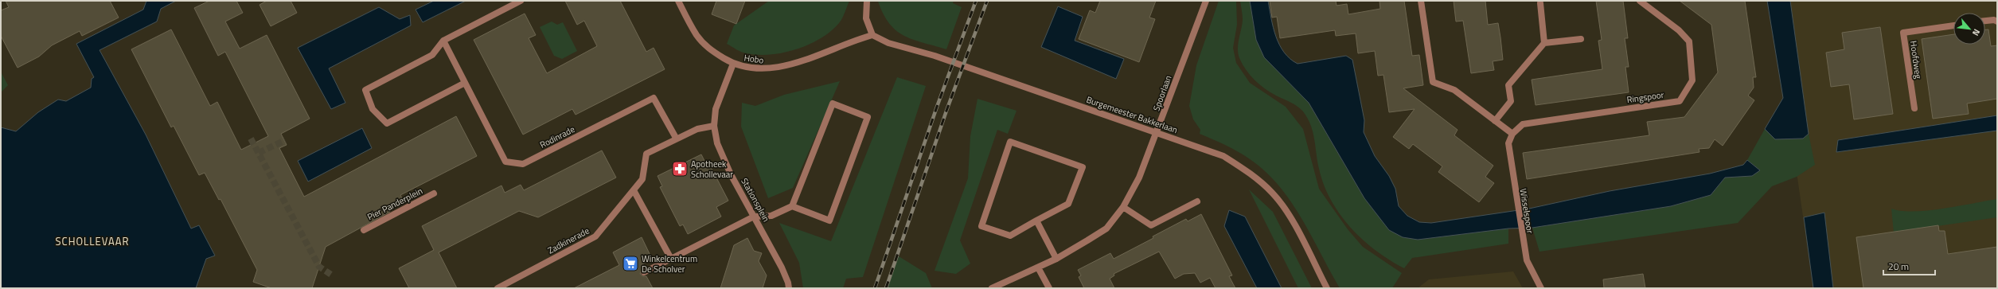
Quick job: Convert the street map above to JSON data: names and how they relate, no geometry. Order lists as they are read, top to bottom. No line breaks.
{"streets":{"street":["Hobo","Hoofdweg","Spoorlaan","Ringspoor","Burgemeester Bakkerlaan","Rodinrade","Stationsplein","Pier Panderplein","Wisselspoor","Zadkinerade"]},"crossings":[["Hobo","Burgemeester Bakkerlaan"],["Hobo","Stationsplein"],["Spoorlaan","Burgemeester Bakkerlaan"],["Ringspoor","Wisselspoor"],["Rodinrade","Zadkinerade"],["Stationsplein","Zadkinerade"]],"districts":["SCHOLLEVAAR"],"places":{"pharmacy":["Apotheek Schollevaar"],"supermarket":["Winkelcentrum De Scholver"]},"scale_bar":"20 m","north":"bottom right"}
